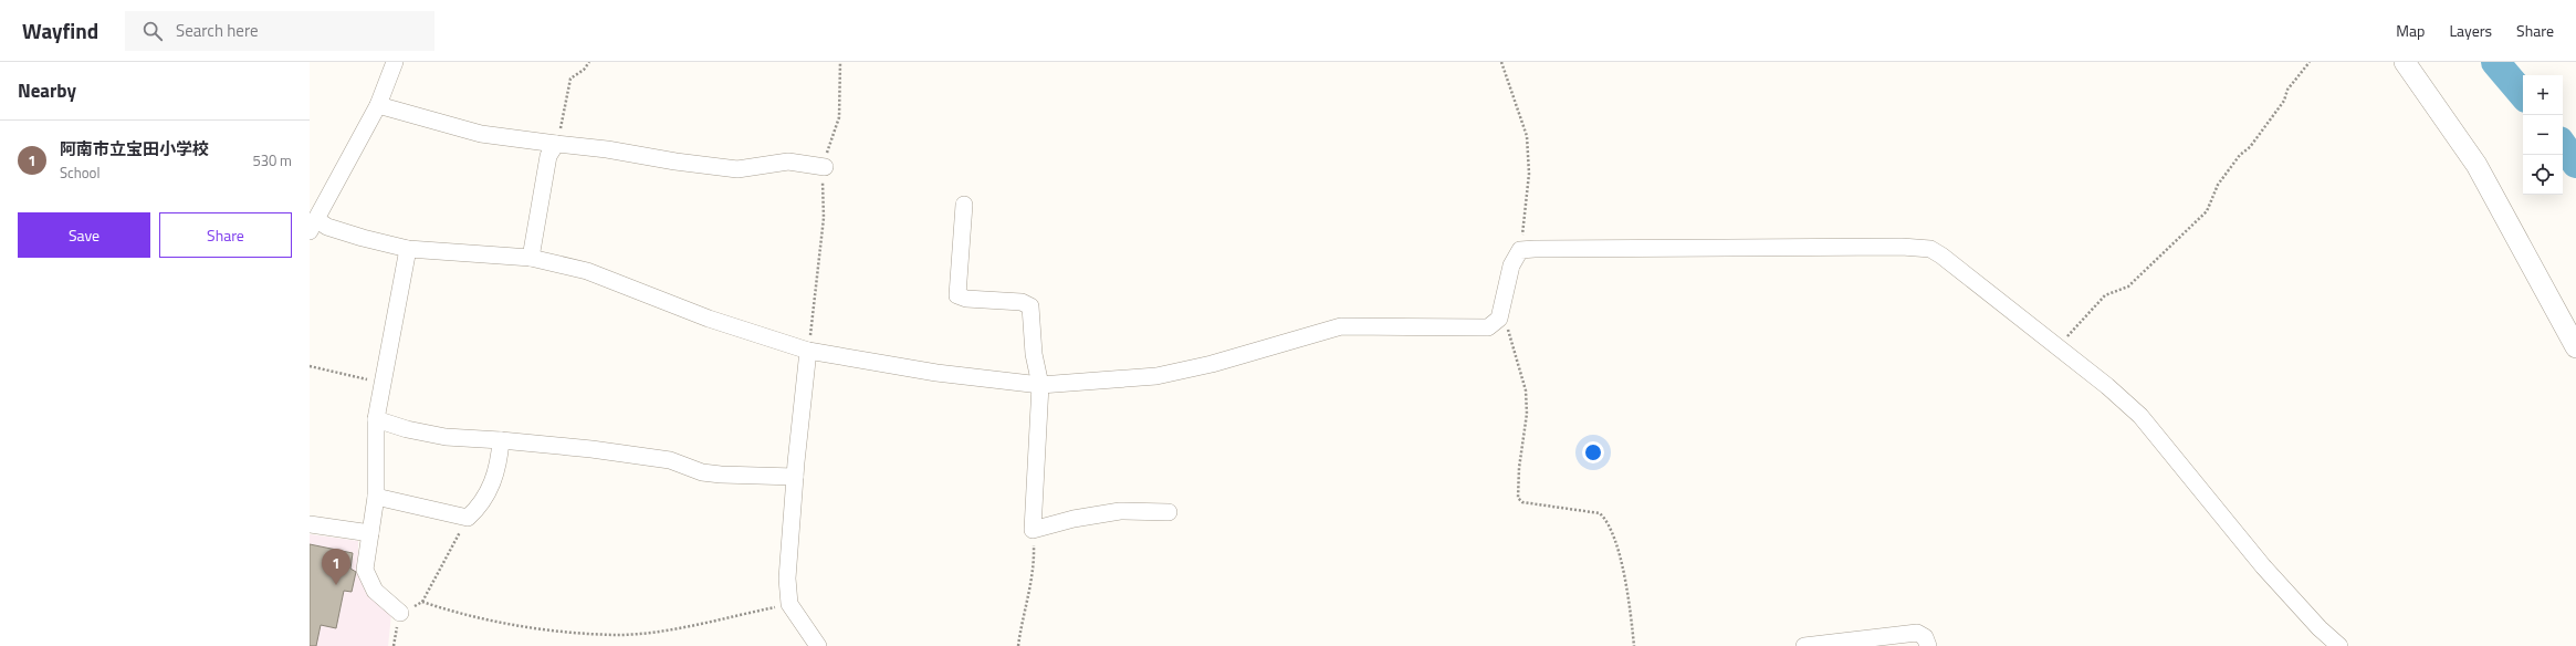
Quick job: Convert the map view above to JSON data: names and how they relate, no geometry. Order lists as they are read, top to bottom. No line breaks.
{"page":{"header":"Wayfind","search":"Search here","nav":["Map","Layers","Share"],"heading":"Nearby","map_buttons":["+","−"],"list":[{"mark":"1","name":"阿南市立宝田小学校","note":"School","value":"530 m"}],"buttons":["Save","Share"],"pins":"1"}}
